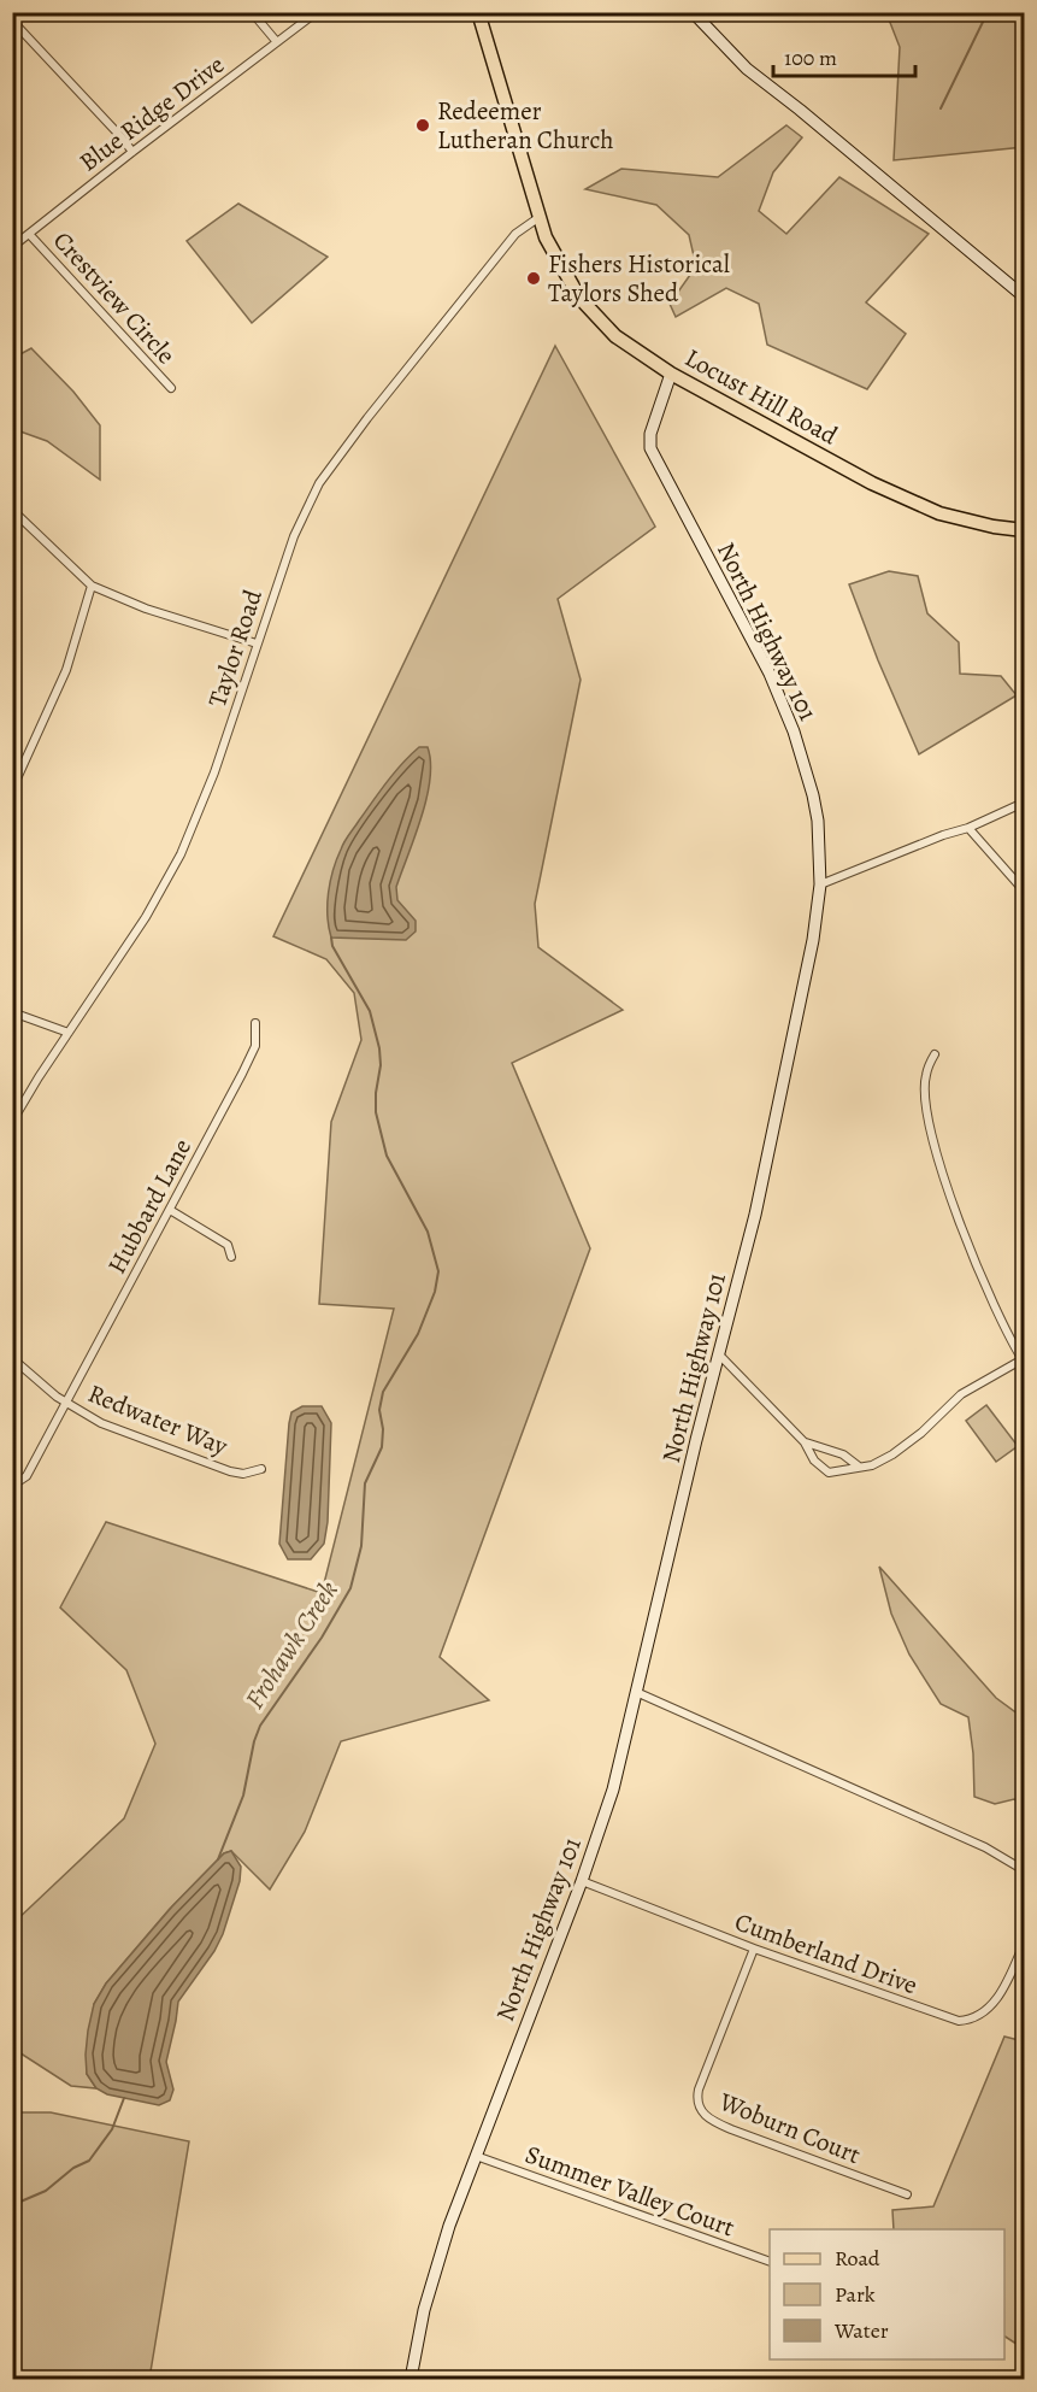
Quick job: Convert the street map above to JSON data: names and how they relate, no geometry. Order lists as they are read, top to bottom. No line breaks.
{"streets":{"main road":["Locust Hill Road","North Highway 101"],"street":["Blue Ridge Drive","Crestview Circle","Taylor Road","Hubbard Lane","Redwater Way","Cumberland Drive","Woburn Court","Summer Valley Court"]},"crossings":[["Blue Ridge Drive","Crestview Circle"],["Locust Hill Road","North Highway 101"],["Locust Hill Road","Taylor Road"],["North Highway 101","Cumberland Drive"],["North Highway 101","Summer Valley Court"],["Hubbard Lane","Redwater Way"],["Cumberland Drive","Woburn Court"]],"water":["Frohawk Creek"],"places":["Redeemer Lutheran Church","Fishers Historical Taylors Shed"],"legend":["Road","Park","Water"],"scale_bar":"100 m"}
